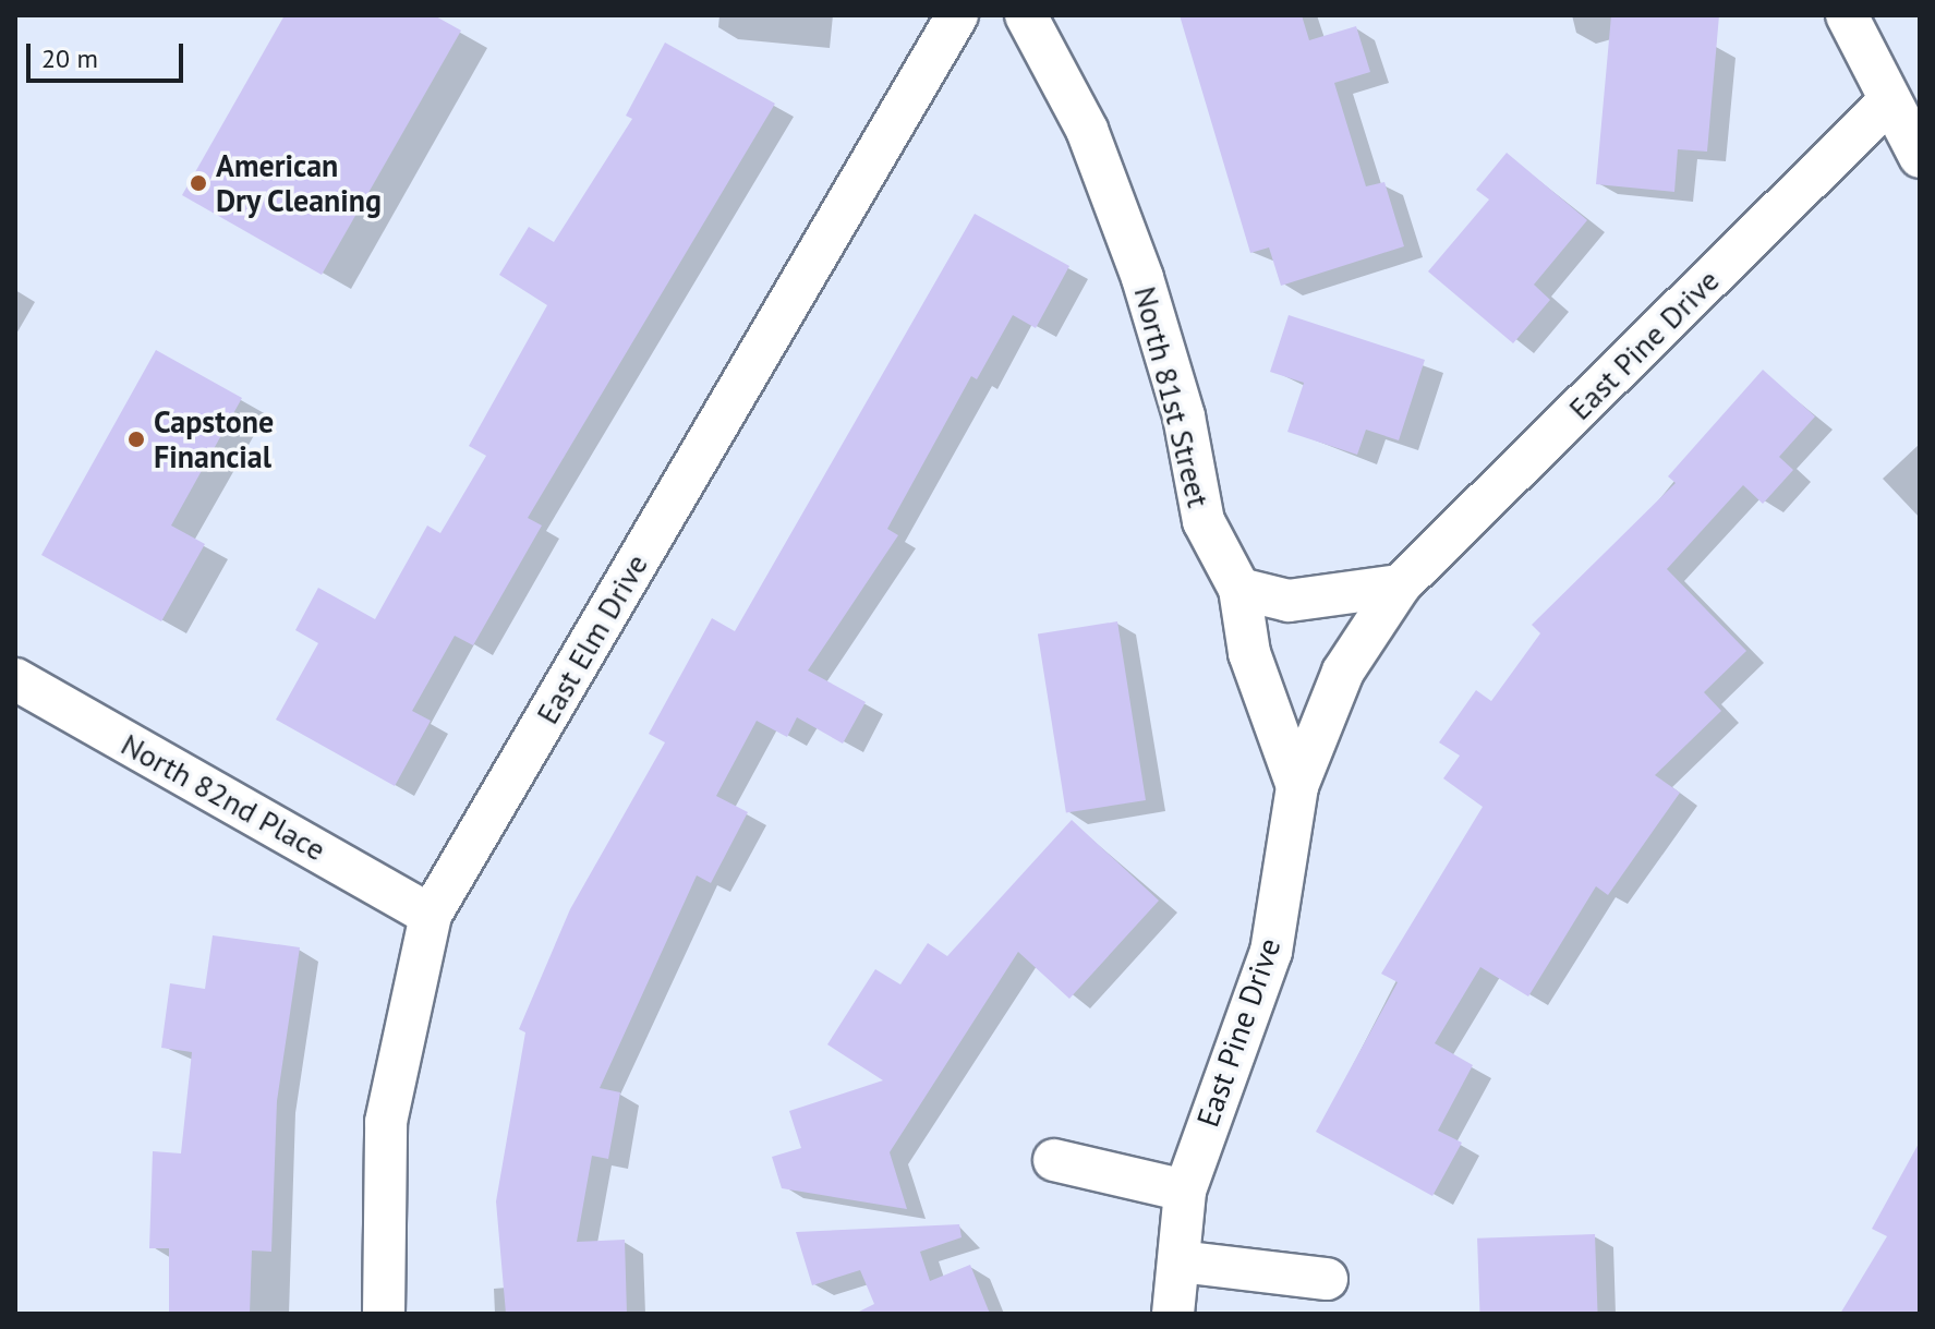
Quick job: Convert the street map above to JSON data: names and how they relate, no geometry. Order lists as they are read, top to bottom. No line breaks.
{"streets":{"street":["East Pine Drive","North 81st Street","East Elm Drive","North 82nd Place"]},"crossings":[["East Pine Drive","North 81st Street"],["East Elm Drive","North 82nd Place"]],"places":["American Dry Cleaning","Capstone Financial"],"scale_bar":"20 m"}
